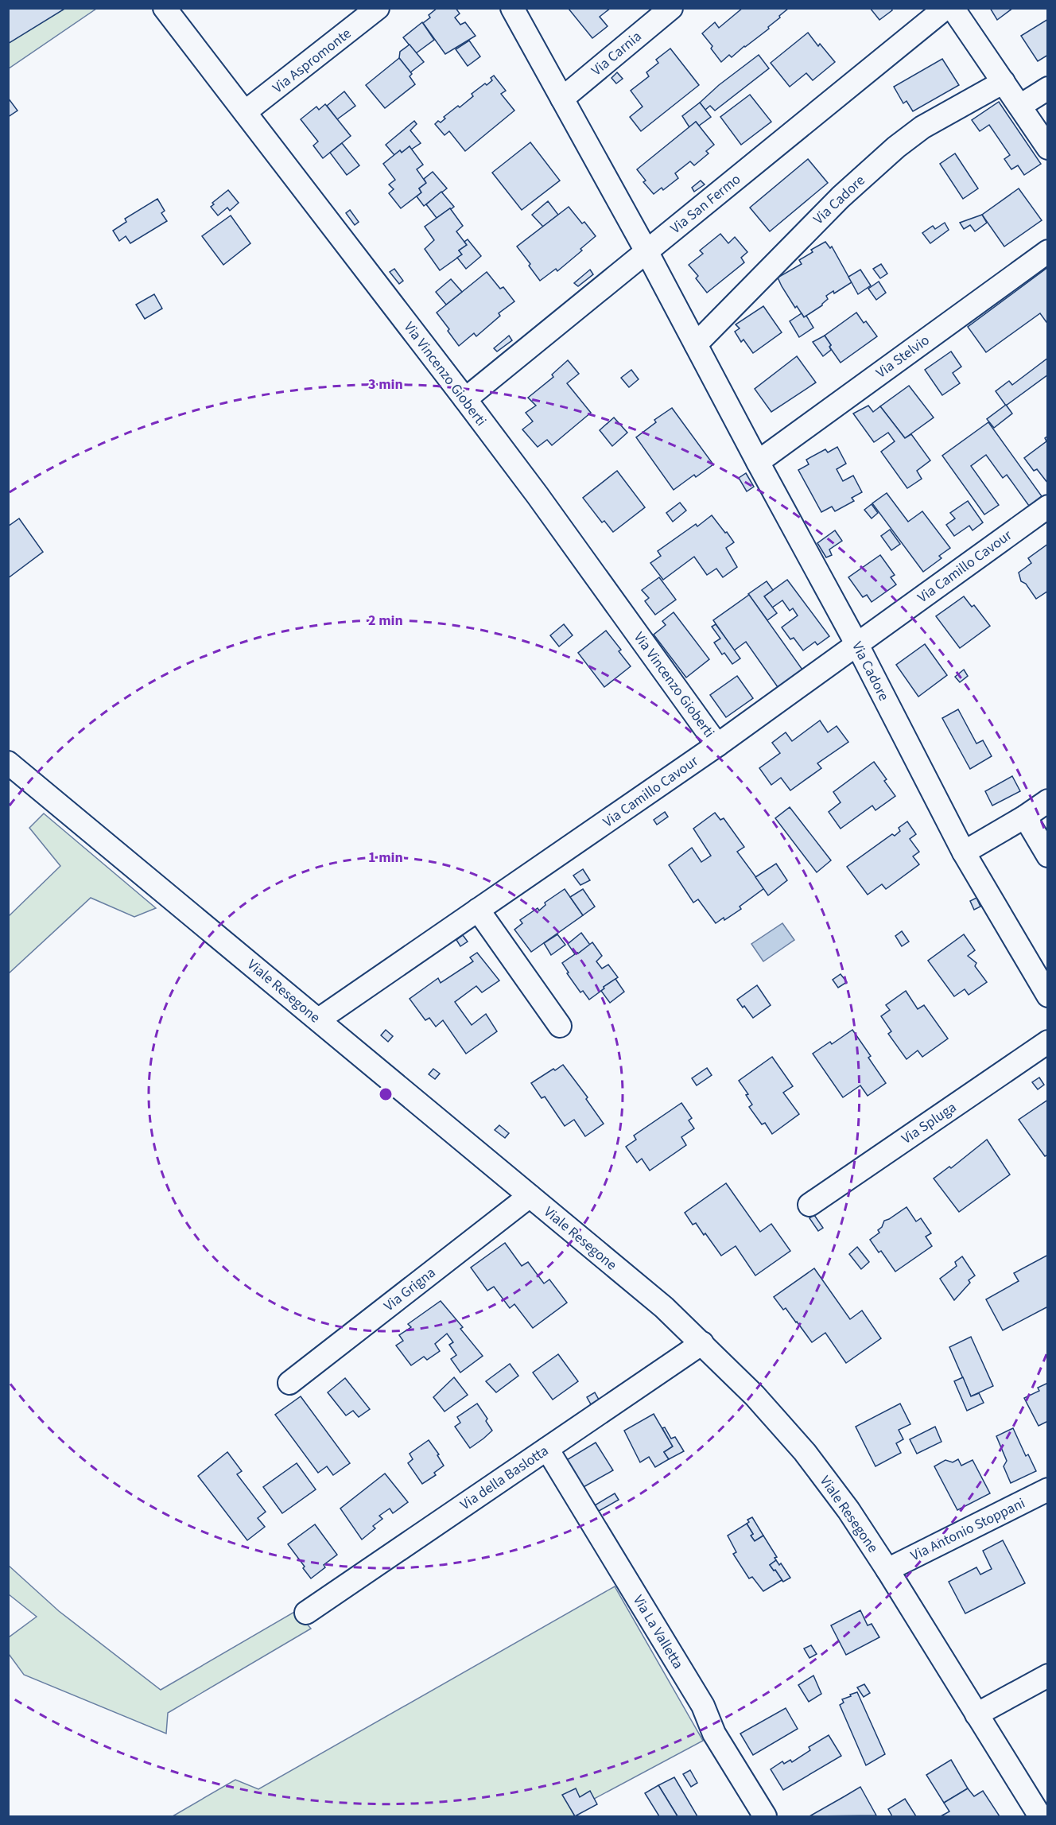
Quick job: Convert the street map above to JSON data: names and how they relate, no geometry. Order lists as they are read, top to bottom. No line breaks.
{"streets":{"street":["Via Carnia","Via Aspromonte","Via Cadore","Via San Fermo","Via Stelvio","Via Vincenzo Gioberti","Via Camillo Cavour","Viale Resegone","Via Spluga","Via Grigna","Via della Baslotta","Via Antonio Stoppani","Via La Valletta"]},"crossings":[["Via Carnia","Via Cadore"],["Via Aspromonte","Via Vincenzo Gioberti"],["Via Cadore","Via San Fermo"],["Via Cadore","Via Stelvio"],["Via Cadore","Via Camillo Cavour"],["Via San Fermo","Via Vincenzo Gioberti"],["Via Vincenzo Gioberti","Via Camillo Cavour"],["Via Camillo Cavour","Viale Resegone"],["Viale Resegone","Via Grigna"],["Viale Resegone","Via della Baslotta"],["Viale Resegone","Via Antonio Stoppani"],["Via della Baslotta","Via La Valletta"]],"rings":["3 min","2 min","1 min"]}
